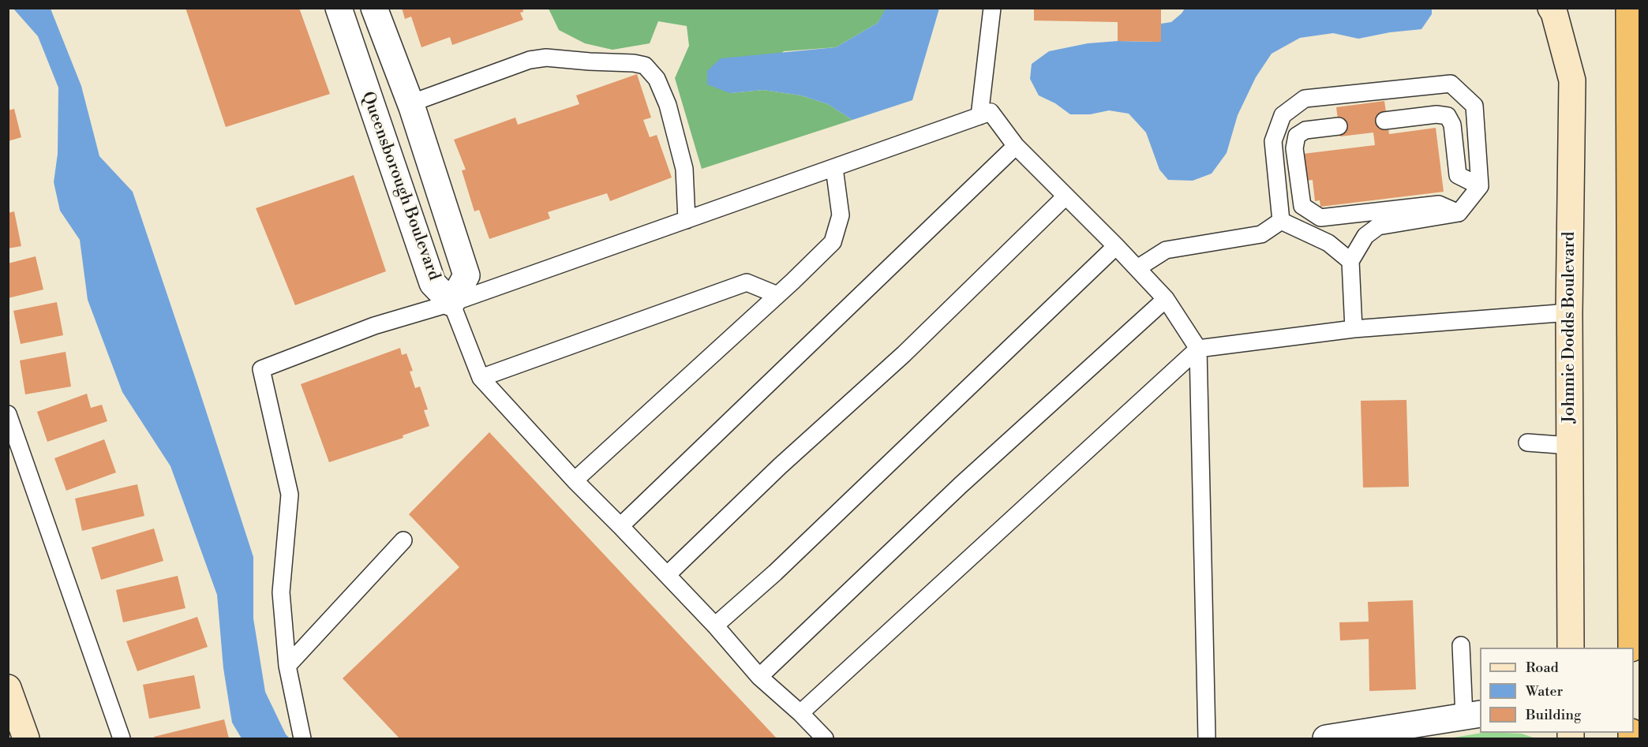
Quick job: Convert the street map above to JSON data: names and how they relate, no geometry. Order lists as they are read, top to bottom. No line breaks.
{"streets":{"street":["Queensborough Boulevard","Johnnie Dodds Boulevard"]},"legend":["Road","Water","Building"]}
